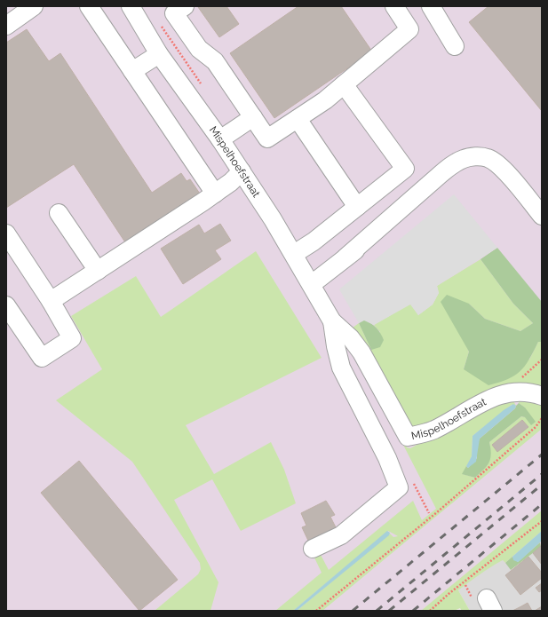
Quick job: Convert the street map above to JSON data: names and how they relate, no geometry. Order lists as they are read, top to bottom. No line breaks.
{"streets":{"street":["Mispelhoefstraat"]}}
